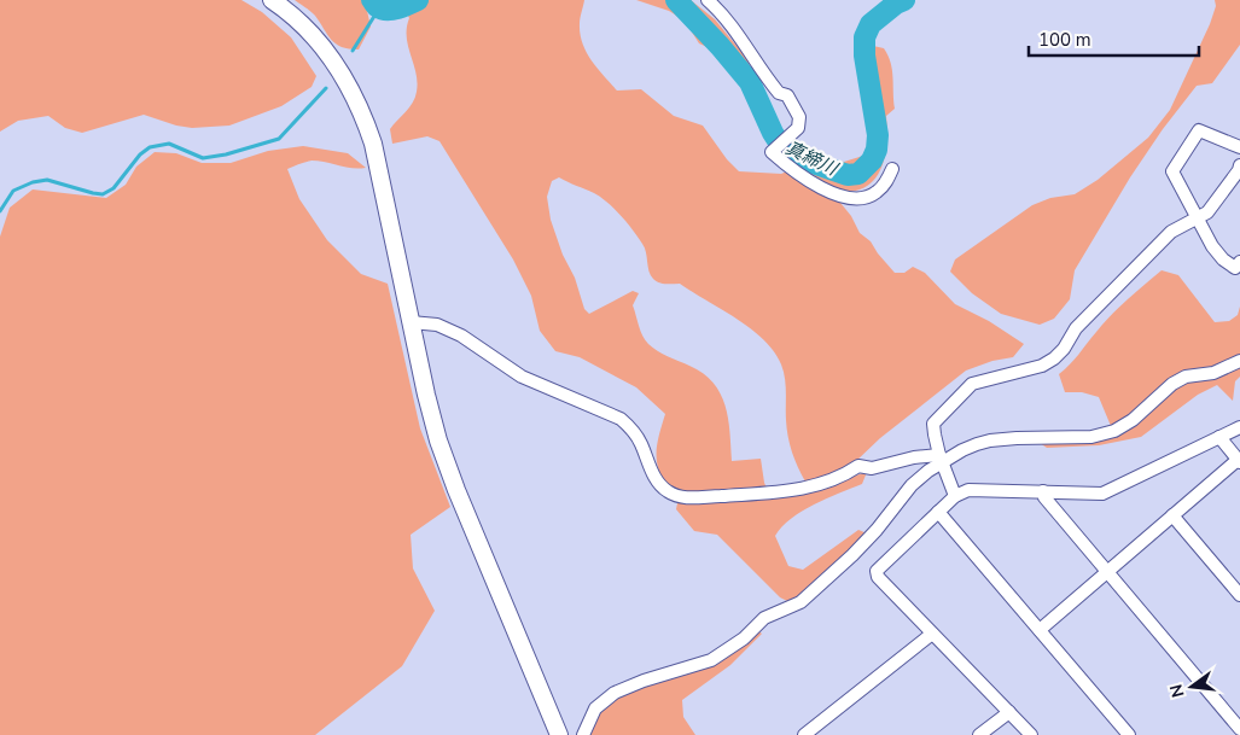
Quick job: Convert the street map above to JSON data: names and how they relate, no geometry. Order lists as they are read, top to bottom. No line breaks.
{"water":["真締川"],"scale_bar":"100 m","north":"left"}
